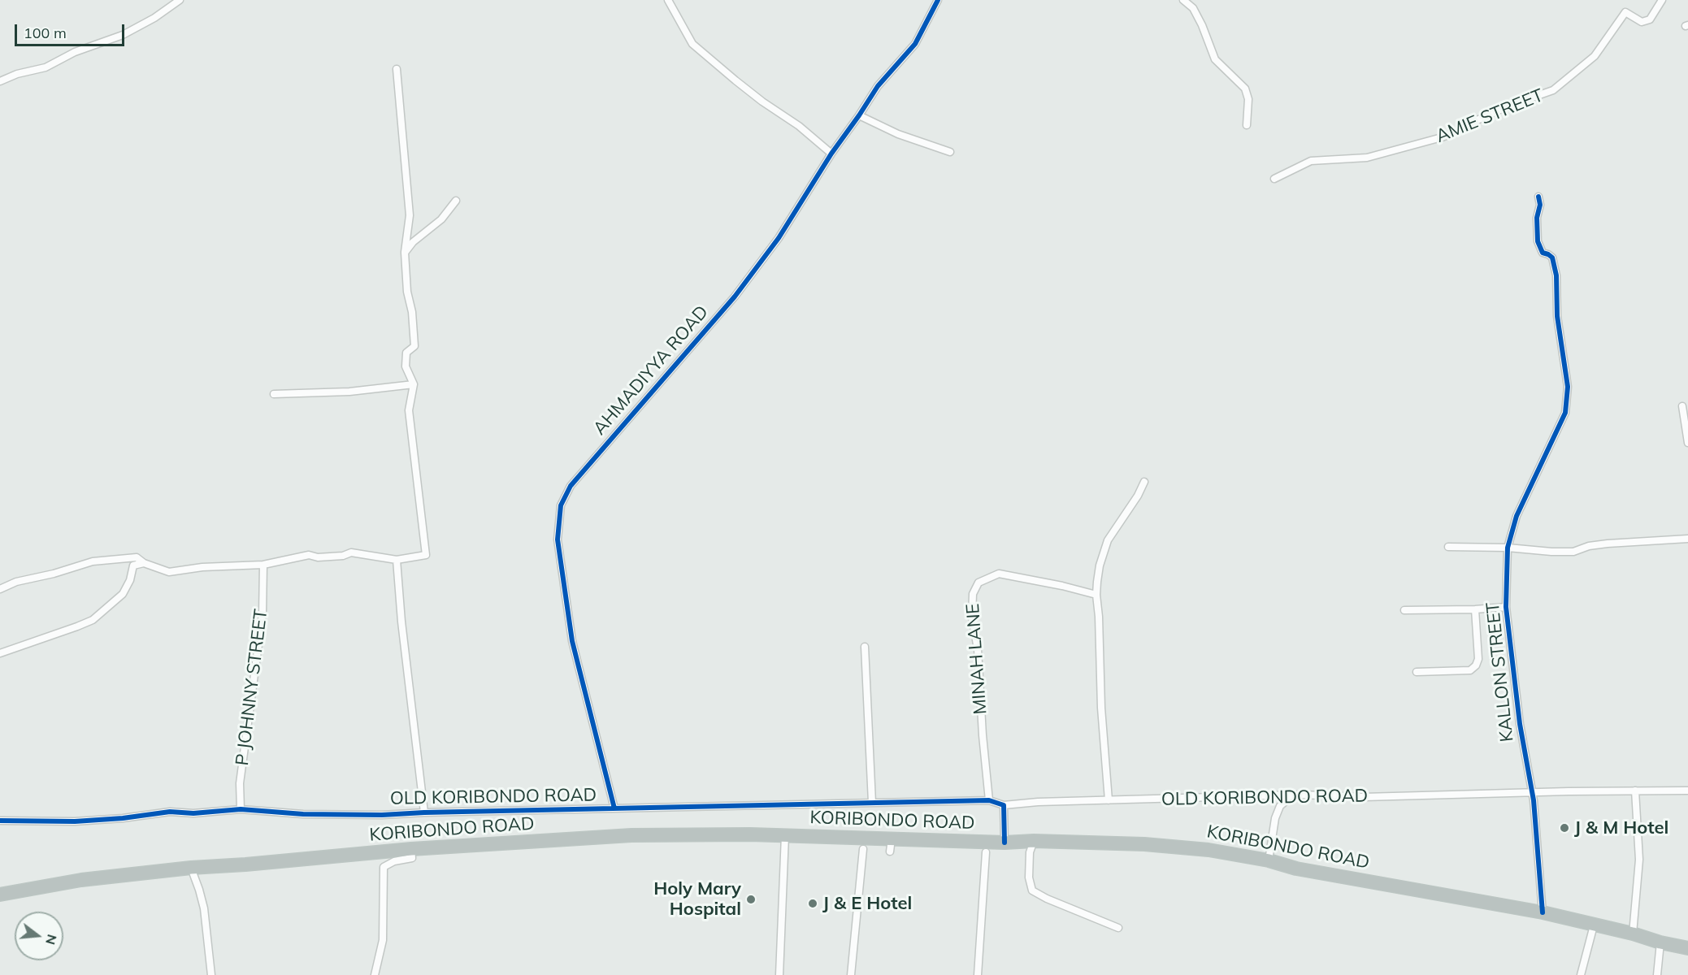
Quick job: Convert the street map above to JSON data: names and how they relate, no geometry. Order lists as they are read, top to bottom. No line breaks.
{"streets":{"highway":["KORIBONDO ROAD"],"street":["AMIE STREET","AHMADIYYA ROAD","MINAH LANE","KALLON STREET","P JOHNNY STREET","OLD KORIBONDO ROAD"]},"crossings":[["AHMADIYYA ROAD","OLD KORIBONDO ROAD"],["MINAH LANE","OLD KORIBONDO ROAD"],["KALLON STREET","OLD KORIBONDO ROAD"],["KALLON STREET","KORIBONDO ROAD"],["P JOHNNY STREET","OLD KORIBONDO ROAD"]],"places":["J & M Hotel","Holy Mary Hospital","J & E Hotel"],"scale_bar":"100 m","north":"right"}
